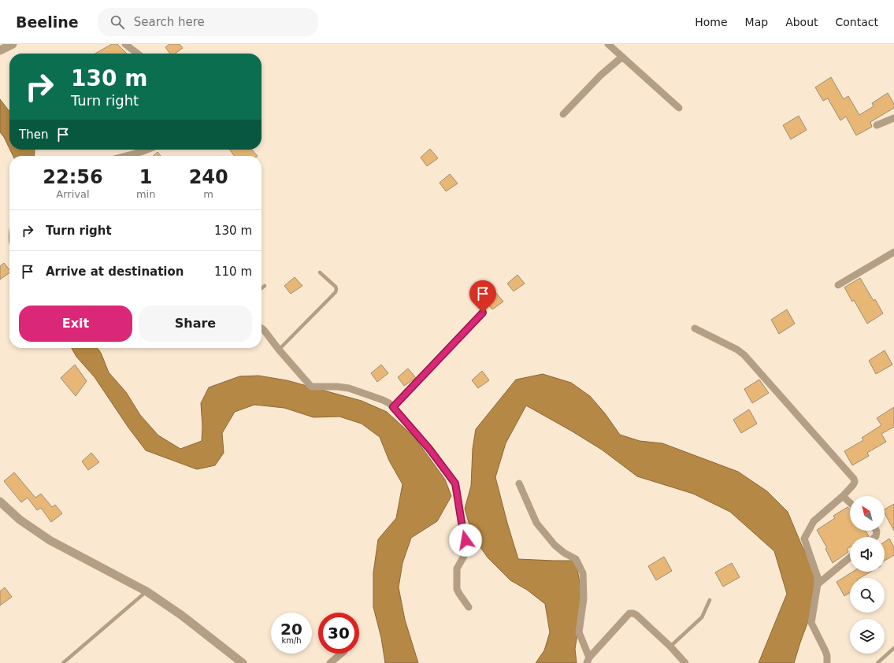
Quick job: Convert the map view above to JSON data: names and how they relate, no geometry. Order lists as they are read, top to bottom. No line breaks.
{"north":"top left","page":{"header":"Beeline","search":"Search here","nav":["Home","Map","About","Contact"],"turn":["130 m","Turn right"],"then":"Then","eta":["22:56","Arrival","1","min","240","m"],"list":[{"name":"Turn right","value":"130 m"},{"name":"Arrive at destination","value":"110 m"}],"buttons":["Exit","Share"],"speed":"20 km/h","limit":"30"}}
